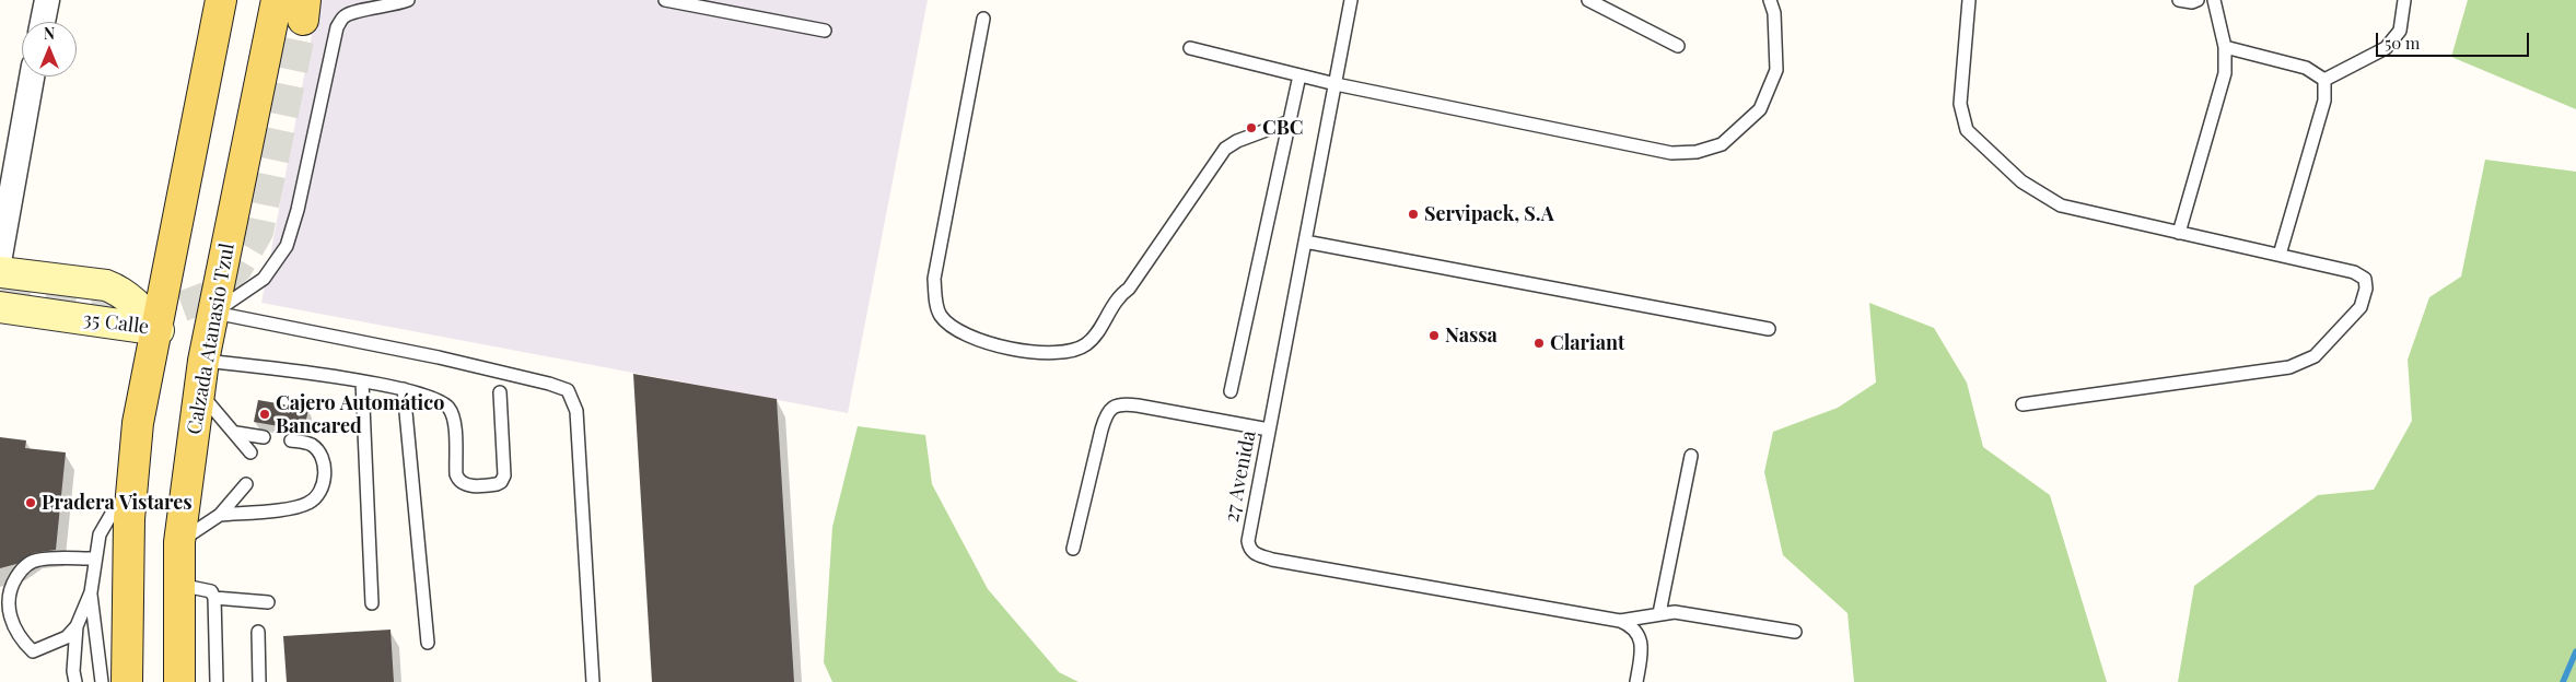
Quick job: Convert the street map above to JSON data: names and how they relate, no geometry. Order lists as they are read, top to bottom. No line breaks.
{"streets":{"main road":["Calzada Atanasio Tzul"],"street":["35 Calle"],"lane":["27 Avenida"]},"places":["CBC","Servipack, S.A","Nassa","Clariant","Cajero Automático Bancared","Pradera Vistares"],"scale_bar":"50 m","north":"top"}
